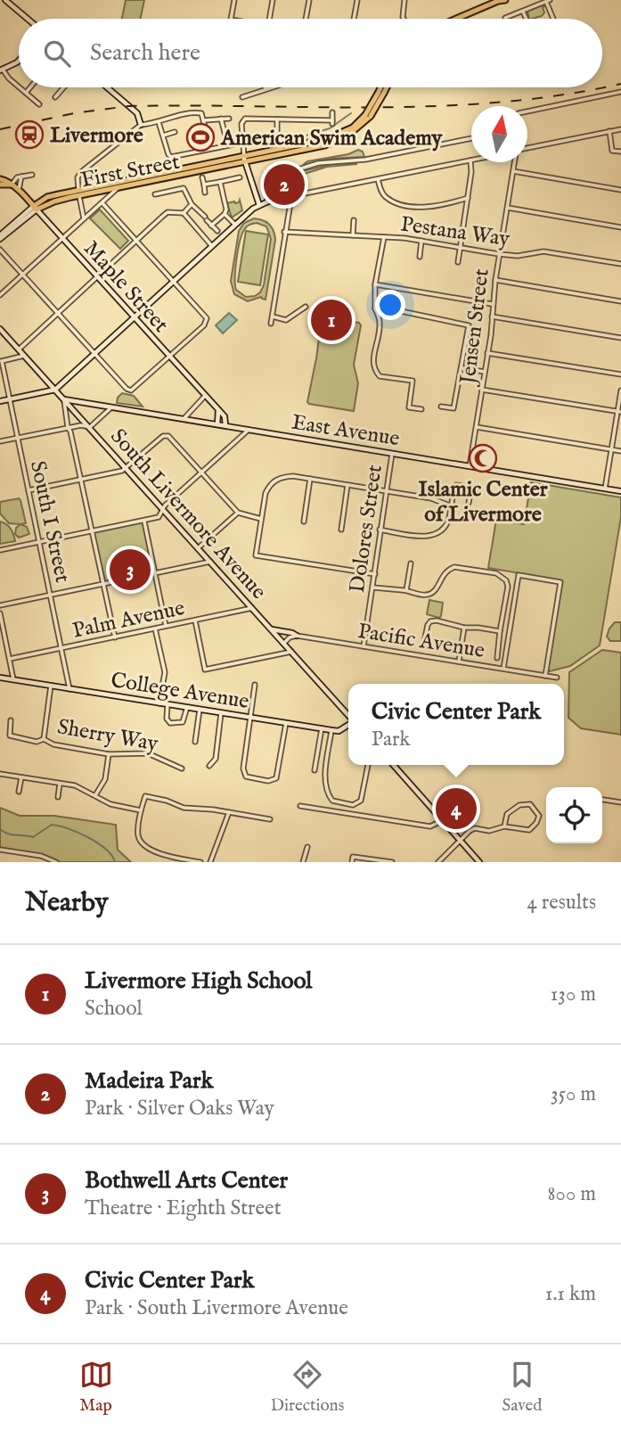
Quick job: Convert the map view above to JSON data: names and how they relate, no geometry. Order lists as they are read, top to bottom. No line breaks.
{"streets":{"main road":["First Street","Maple Street","East Avenue","South Livermore Avenue","College Avenue"],"street":["Pestana Way","Jensen Street","South I Street","Dolores Street","Palm Avenue","Pacific Avenue","Sherry Way"]},"crossings":[["First Street","Maple Street"],["Pestana Way","Jensen Street"],["Maple Street","East Avenue"],["Jensen Street","East Avenue"],["East Avenue","South Livermore Avenue"],["East Avenue","Dolores Street"],["South Livermore Avenue","Palm Avenue"],["South I Street","Palm Avenue"],["South I Street","College Avenue"],["Dolores Street","Pacific Avenue"],["College Avenue","Sherry Way"]],"places":{"station":["Livermore"],"sports":["American Swim Academy"],"mosque":["Islamic Center of Livermore"]},"north":"top","page":{"search":"Search here","pins":["2","1","3","4"],"popup":["Civic Center Park","Park"],"heading":["Nearby","4 results"],"list":[{"mark":"1","name":"Livermore High School","note":"School","value":"130 m"},{"mark":"2","name":"Madeira Park","note":"Park · Silver Oaks Way","value":"350 m"},{"mark":"3","name":"Bothwell Arts Center","note":"Theatre · Eighth Street","value":"800 m"},{"mark":"4","name":"Civic Center Park","note":"Park · South Livermore Avenue","value":"1.1 km"}],"nav":["Map","Directions","Saved"]}}
